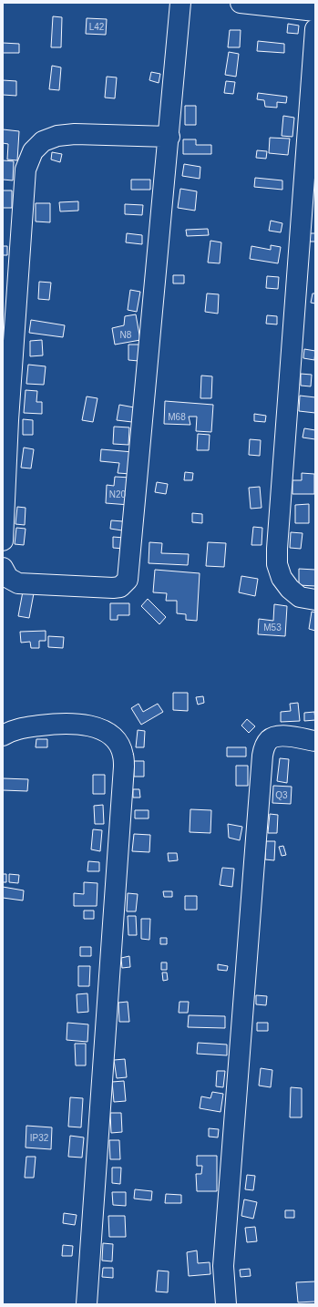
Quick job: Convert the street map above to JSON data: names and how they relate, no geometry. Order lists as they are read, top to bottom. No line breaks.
{"house_numbers":["L42","N8","M68","N20","M53","Q3","IP32"]}
